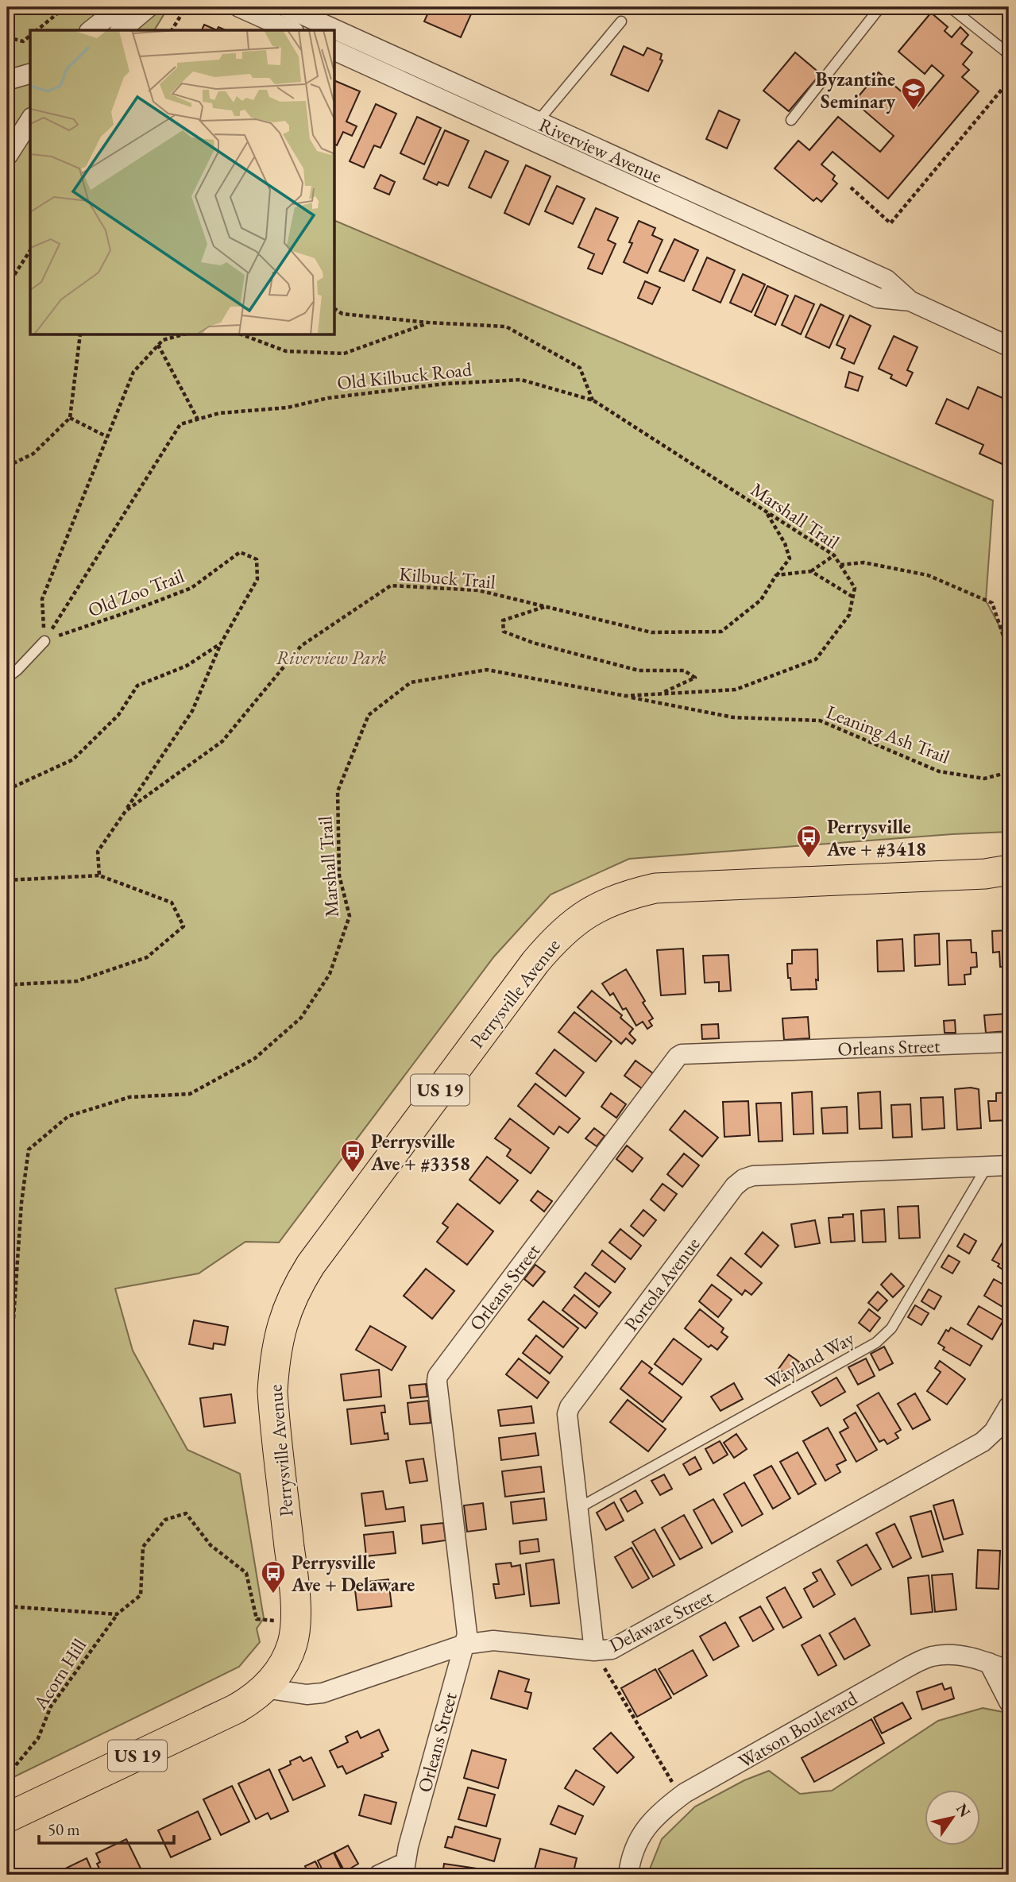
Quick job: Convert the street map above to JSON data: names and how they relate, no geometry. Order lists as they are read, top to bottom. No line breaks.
{"streets":{"main road":["Perrysville Avenue","US 19"],"street":["Riverview Avenue","Orleans Street","Portola Avenue","Delaware Street","Watson Boulevard"],"lane":["Wayland Way"],"path":["Old Kilbuck Road","Marshall Trail","Kilbuck Trail","Old Zoo Trail","Leaning Ash Trail","Acorn Hill"]},"crossings":[["Old Kilbuck Road","Marshall Trail"],["Old Kilbuck Road","Old Zoo Trail"],["Marshall Trail","Kilbuck Trail"],["Marshall Trail","Leaning Ash Trail"],["Perrysville Avenue","Delaware Street"],["Orleans Street","Delaware Street"],["Portola Avenue","Wayland Way"],["Portola Avenue","Delaware Street"]],"parks":["Riverview Park"],"places":{"school or university":["Byzantine Seminary"],"bus stop":["Perrysville Ave + #3418","Perrysville Ave + #3358","Perrysville Ave + Delaware"]},"scale_bar":"50 m","north":"top right"}
